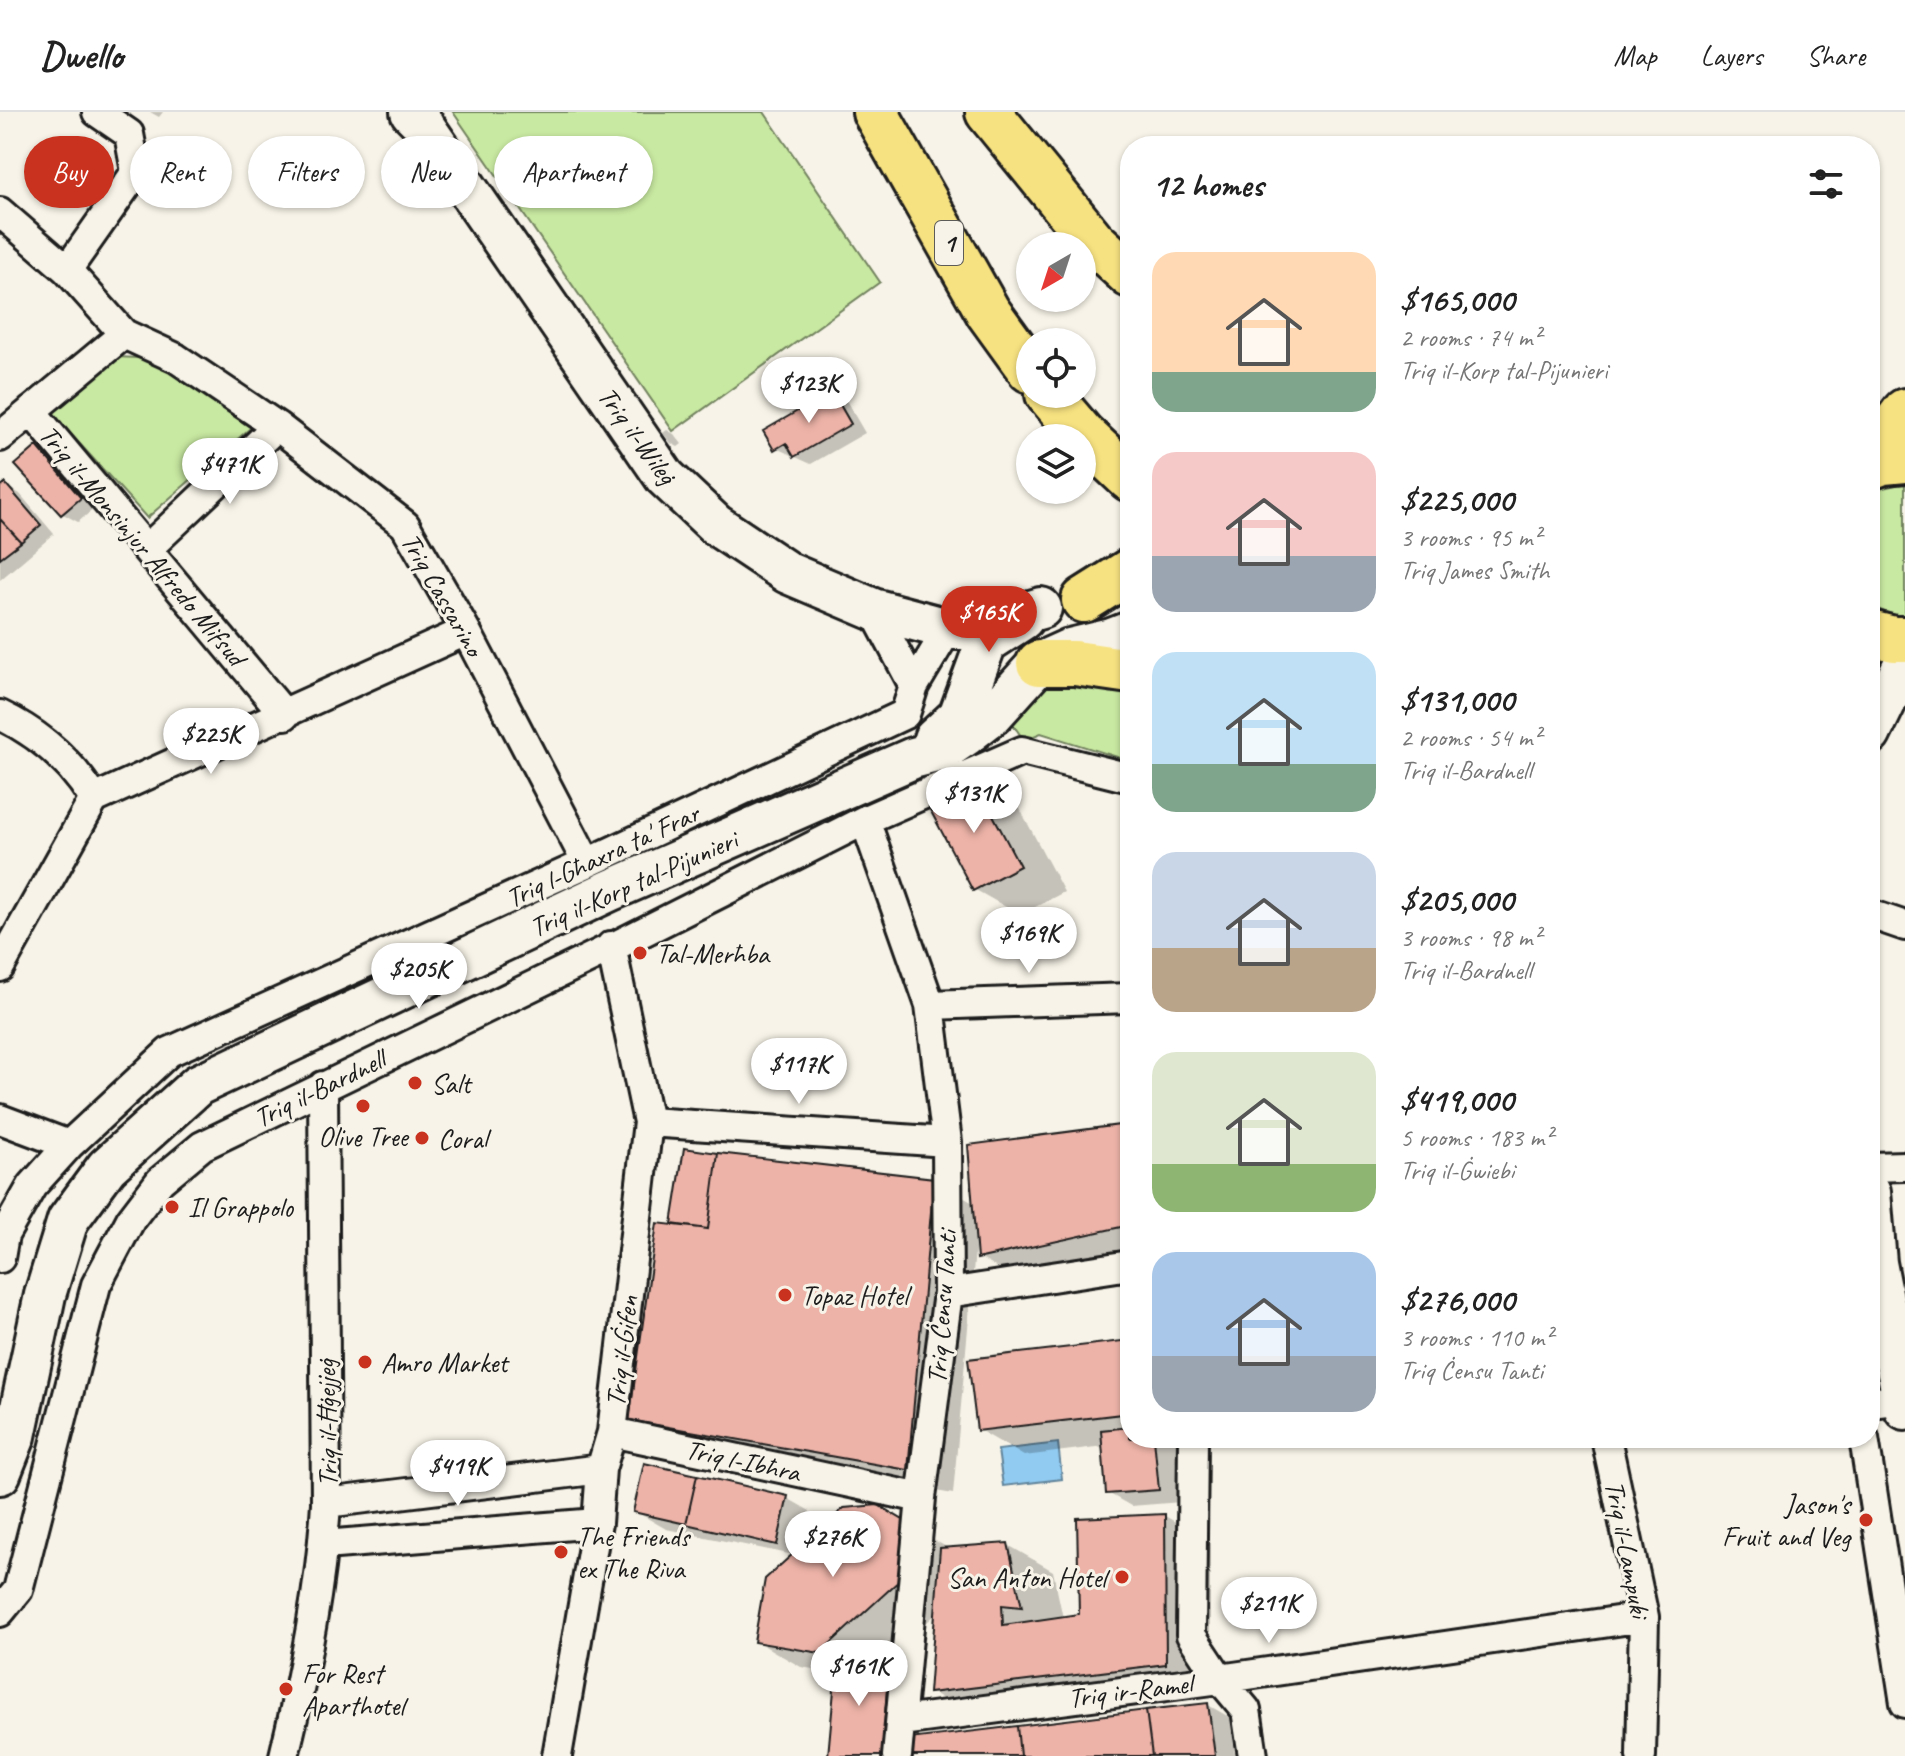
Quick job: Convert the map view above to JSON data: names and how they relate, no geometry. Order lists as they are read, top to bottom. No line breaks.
{"streets":{"main road":["1"],"street":["Triq il-Wileġ","Triq il-Monsinjur Alfredo Mifsud","Triq Cassarino","Triq l-Għaxra ta' Frar","Triq il-Korp tal-Pijunieri","Triq il-Bardnell","Triq Ċensu Tanti","Triq il-Ġifen","Triq il-Ħġejjeġ","Triq l-Ibħra","Triq il-Lampuki","Triq ir-Ramel"]},"crossings":[["Triq il-Wileġ","Triq l-Għaxra ta' Frar"],["Triq il-Wileġ","Triq il-Korp tal-Pijunieri"],["Triq Cassarino","Triq l-Għaxra ta' Frar"],["Triq l-Għaxra ta' Frar","Triq il-Korp tal-Pijunieri"],["Triq il-Bardnell","Triq Ċensu Tanti"],["Triq il-Bardnell","Triq il-Ġifen"],["Triq il-Bardnell","Triq il-Ħġejjeġ"],["Triq Ċensu Tanti","Triq l-Ibħra"],["Triq Ċensu Tanti","Triq ir-Ramel"],["Triq il-Ġifen","Triq l-Ibħra"],["Triq il-Lampuki","Triq ir-Ramel"]],"places":["Tal-Merħba","Salt","Olive Tree","Coral","Il Grappolo","Topaz Hotel","Amro Market","Jason's Fruit and Veg","The Friends ex The Riva","San Anton Hotel","For Rest Aparthotel"],"north":"bottom left","page":{"header":"Dwello","nav":["Map","Layers","Share"],"chip":["Buy","Rent","Filters","New","Apartment"],"heading":"12 homes","list":[{"name":"$165,000","note":"2 rooms · 74 m² · Triq il-Korp tal-Pijunieri"},{"name":"$225,000","note":"3 rooms · 95 m² · Triq James Smith"},{"name":"$131,000","note":"2 rooms · 54 m² · Triq il-Bardnell"},{"name":"$205,000","note":"3 rooms · 98 m² · Triq il-Bardnell"},{"name":"$419,000","note":"5 rooms · 183 m² · Triq il-Ġwiebi"},{"name":"$276,000","note":"3 rooms · 110 m² · Triq Ċensu Tanti"}],"price":["$123K","$471K","$165K","$225K","$131K","$169K","$205K","$117K","$419K","$276K","$211K","$161K"]}}
